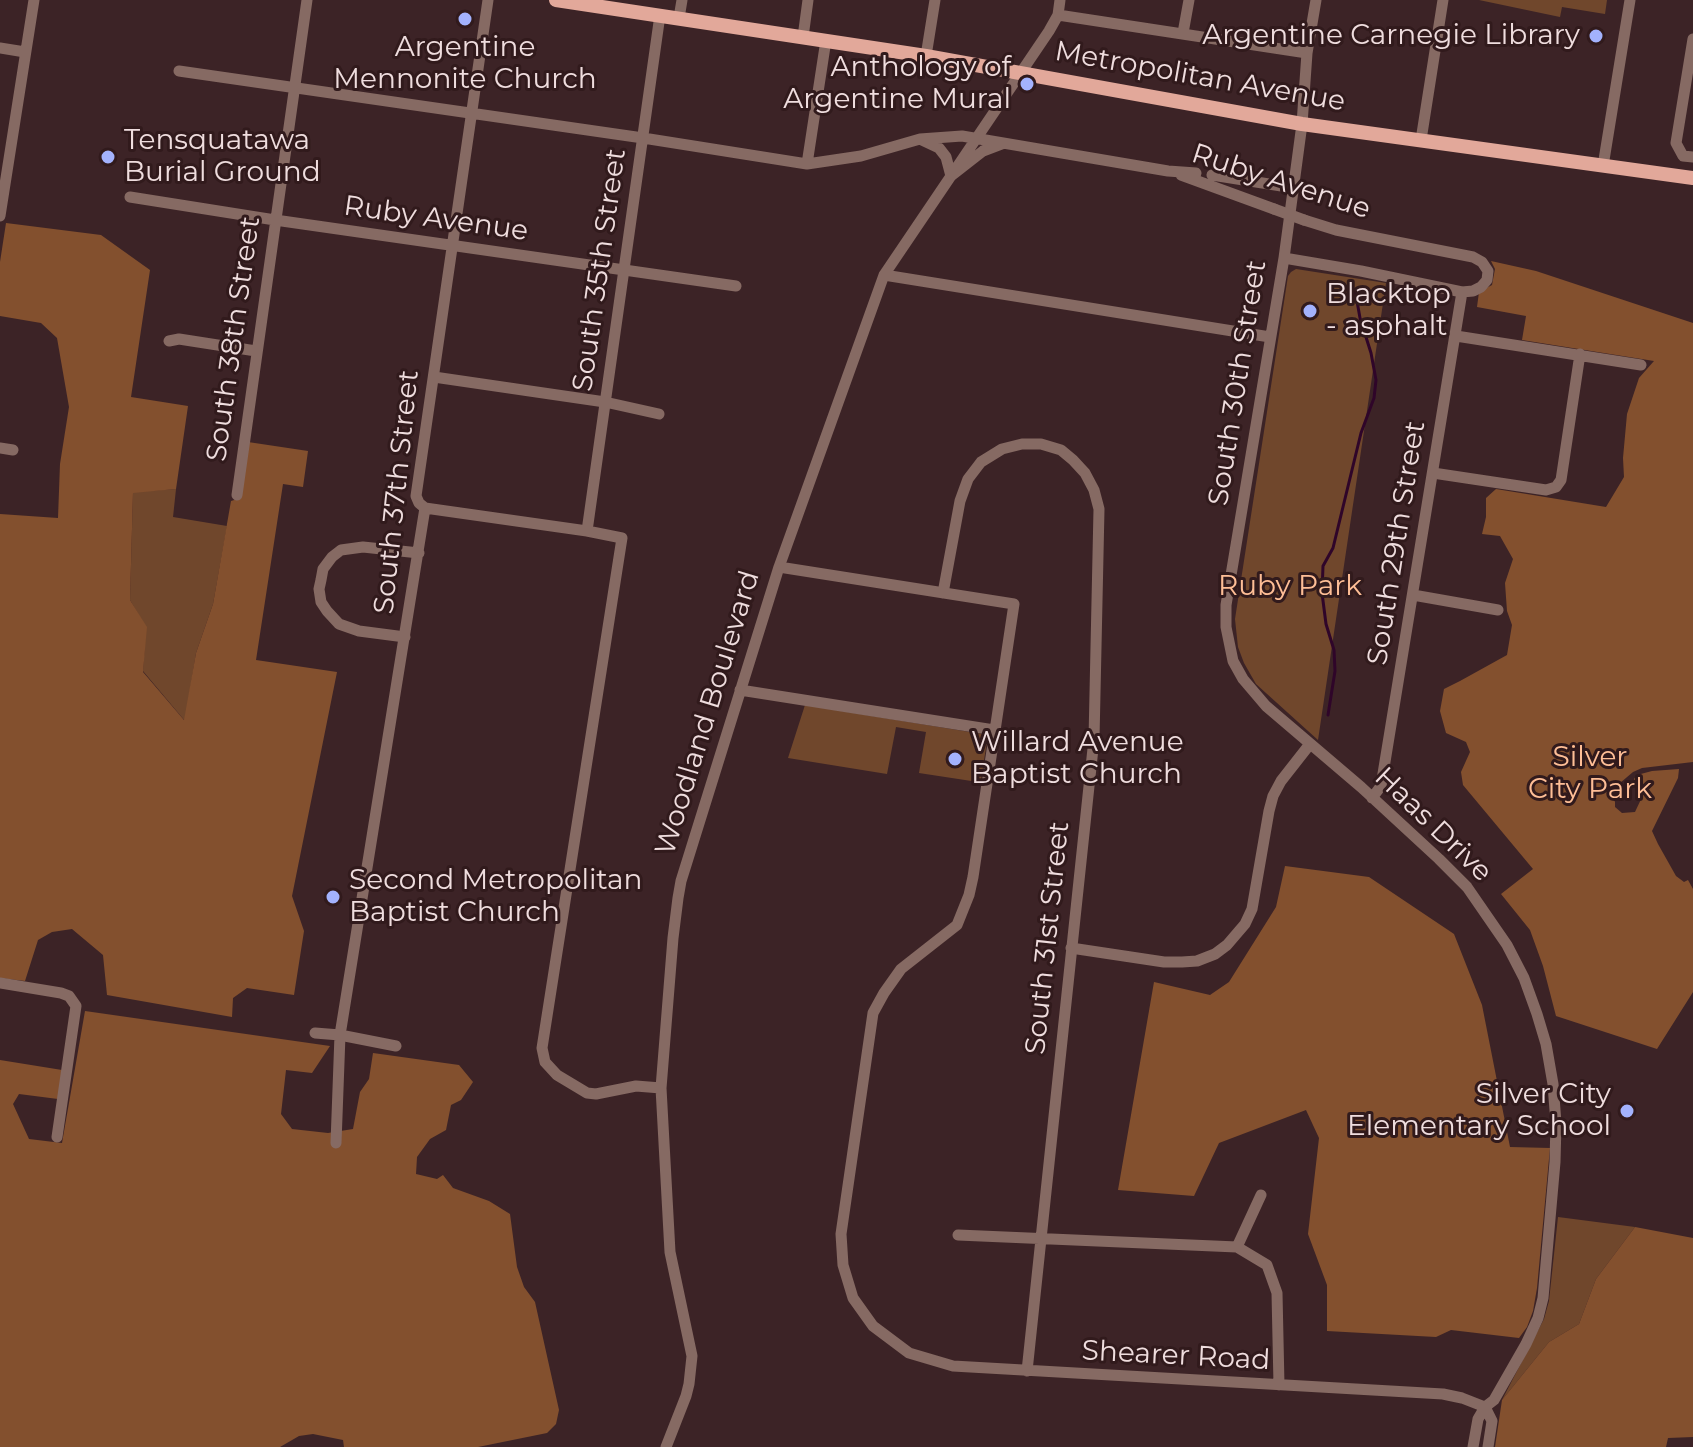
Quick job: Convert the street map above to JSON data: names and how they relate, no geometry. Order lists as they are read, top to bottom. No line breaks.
{"streets":{"main road":["Metropolitan Avenue"],"street":["Ruby Avenue","South 35th Street","South 38th Street","South 30th Street","South 37th Street","South 29th Street","Woodland Boulevard","Haas Drive","South 31st Street","Shearer Road"]},"crossings":[["Metropolitan Avenue","South 35th Street"],["Metropolitan Avenue","South 30th Street"],["Metropolitan Avenue","Woodland Boulevard"],["Ruby Avenue","South 35th Street"],["Ruby Avenue","South 38th Street"],["Ruby Avenue","South 37th Street"],["Ruby Avenue","South 29th Street"],["South 30th Street","Haas Drive"],["South 29th Street","Haas Drive"],["Haas Drive","Shearer Road"],["South 31st Street","Shearer Road"]],"parks":["Ruby Park","Silver City Park"],"places":["Argentine Mennonite Church","Argentine Carnegie Library","Anthology of Argentine Mural","Tensquatawa Burial Ground","Blacktop - asphalt","Willard Avenue Baptist Church","Second Metropolitan Baptist Church","Silver City Elementary School"]}
